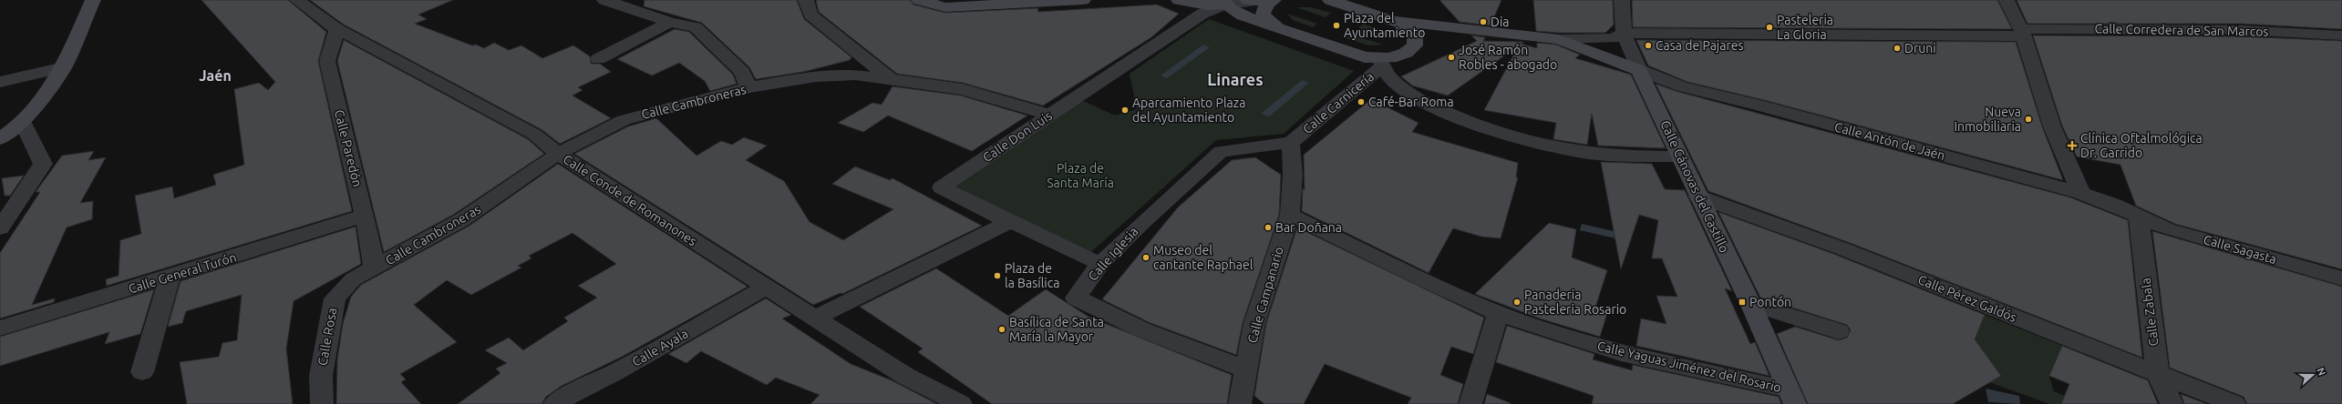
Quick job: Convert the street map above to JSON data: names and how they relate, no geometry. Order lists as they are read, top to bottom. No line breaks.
{"streets":{"street":["Calle Corredera de San Marcos","Calle Cambroneras","Calle Carnicería","Calle Don Luis","Calle Antón de Jaén","Calle Paredón","Calle Cánovas del Castillo","Calle Conde de Romanones","Calle Sagasta","Calle Iglesia","Calle General Turón","Calle Campanario","Calle Pérez Galdós","Calle Zabala","Calle Rosa","Calle Ayala","Calle Yaguas Jiménez del Rosario"]},"crossings":[["Calle Cambroneras","Calle Don Luis"],["Calle Cambroneras","Calle Paredón"],["Calle Cambroneras","Calle Conde de Romanones"],["Calle Cambroneras","Calle Rosa"],["Calle Carnicería","Calle Iglesia"],["Calle Carnicería","Calle Campanario"],["Calle Don Luis","Calle Iglesia"],["Calle Antón de Jaén","Calle Cánovas del Castillo"],["Calle Antón de Jaén","Calle Sagasta"],["Calle Antón de Jaén","Calle Zabala"],["Calle Paredón","Calle Conde de Romanones"],["Calle Paredón","Calle General Turón"],["Calle Paredón","Calle Rosa"],["Calle Cánovas del Castillo","Calle Pérez Galdós"],["Calle Cánovas del Castillo","Calle Yaguas Jiménez del Rosario"],["Calle Conde de Romanones","Calle Ayala"],["Calle Sagasta","Calle Zabala"],["Calle Iglesia","Calle Campanario"],["Calle Campanario","Calle Yaguas Jiménez del Rosario"],["Calle Pérez Galdós","Calle Zabala"]],"districts":["Jaén","Linares"],"parks":["Plaza de Santa María"],"places":{"other":["Dia","Plaza del Ayuntamiento","Pasteleria La Gloria","Casa de Pajares","Druni","José Ramón Robles - abogado","Café-Bar Roma","Aparcamiento Plaza del Ayuntamiento","Nueva Inmobiliaria","Bar Doñana","Museo del cantante Raphael","Plaza de la Basílica","Panaderia Pasteleria Rosario","Basílica de Santa María la Mayor"],"health":["Clínica Oftalmológica Dr. Garrido"],"transit":["Pontón"]},"north":"right"}
